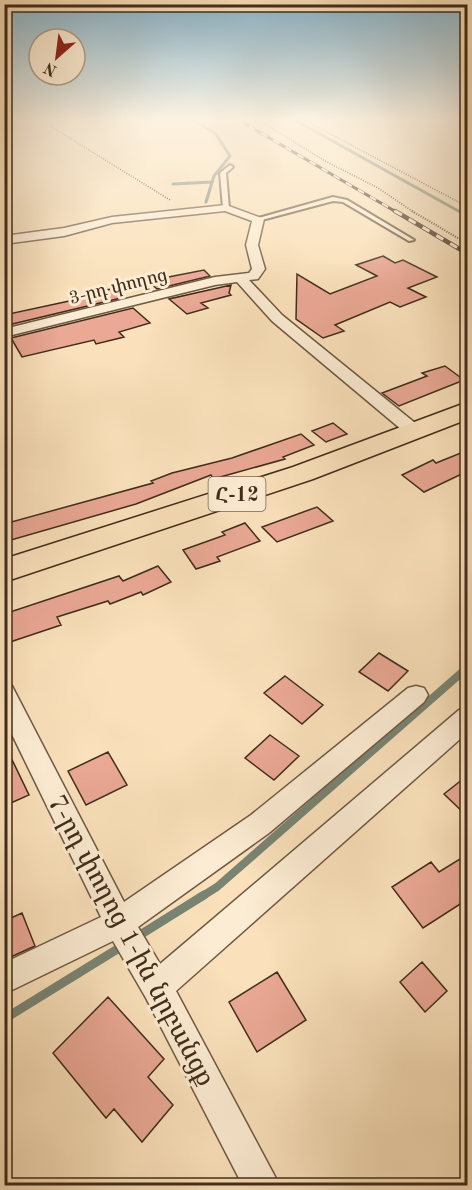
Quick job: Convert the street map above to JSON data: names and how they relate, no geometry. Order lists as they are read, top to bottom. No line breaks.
{"streets":{"main road":["Հ-12"],"street":["3-րդ փողոց","7-րդ փողոց 1-ին նրբանցք"]},"north":"bottom left"}
